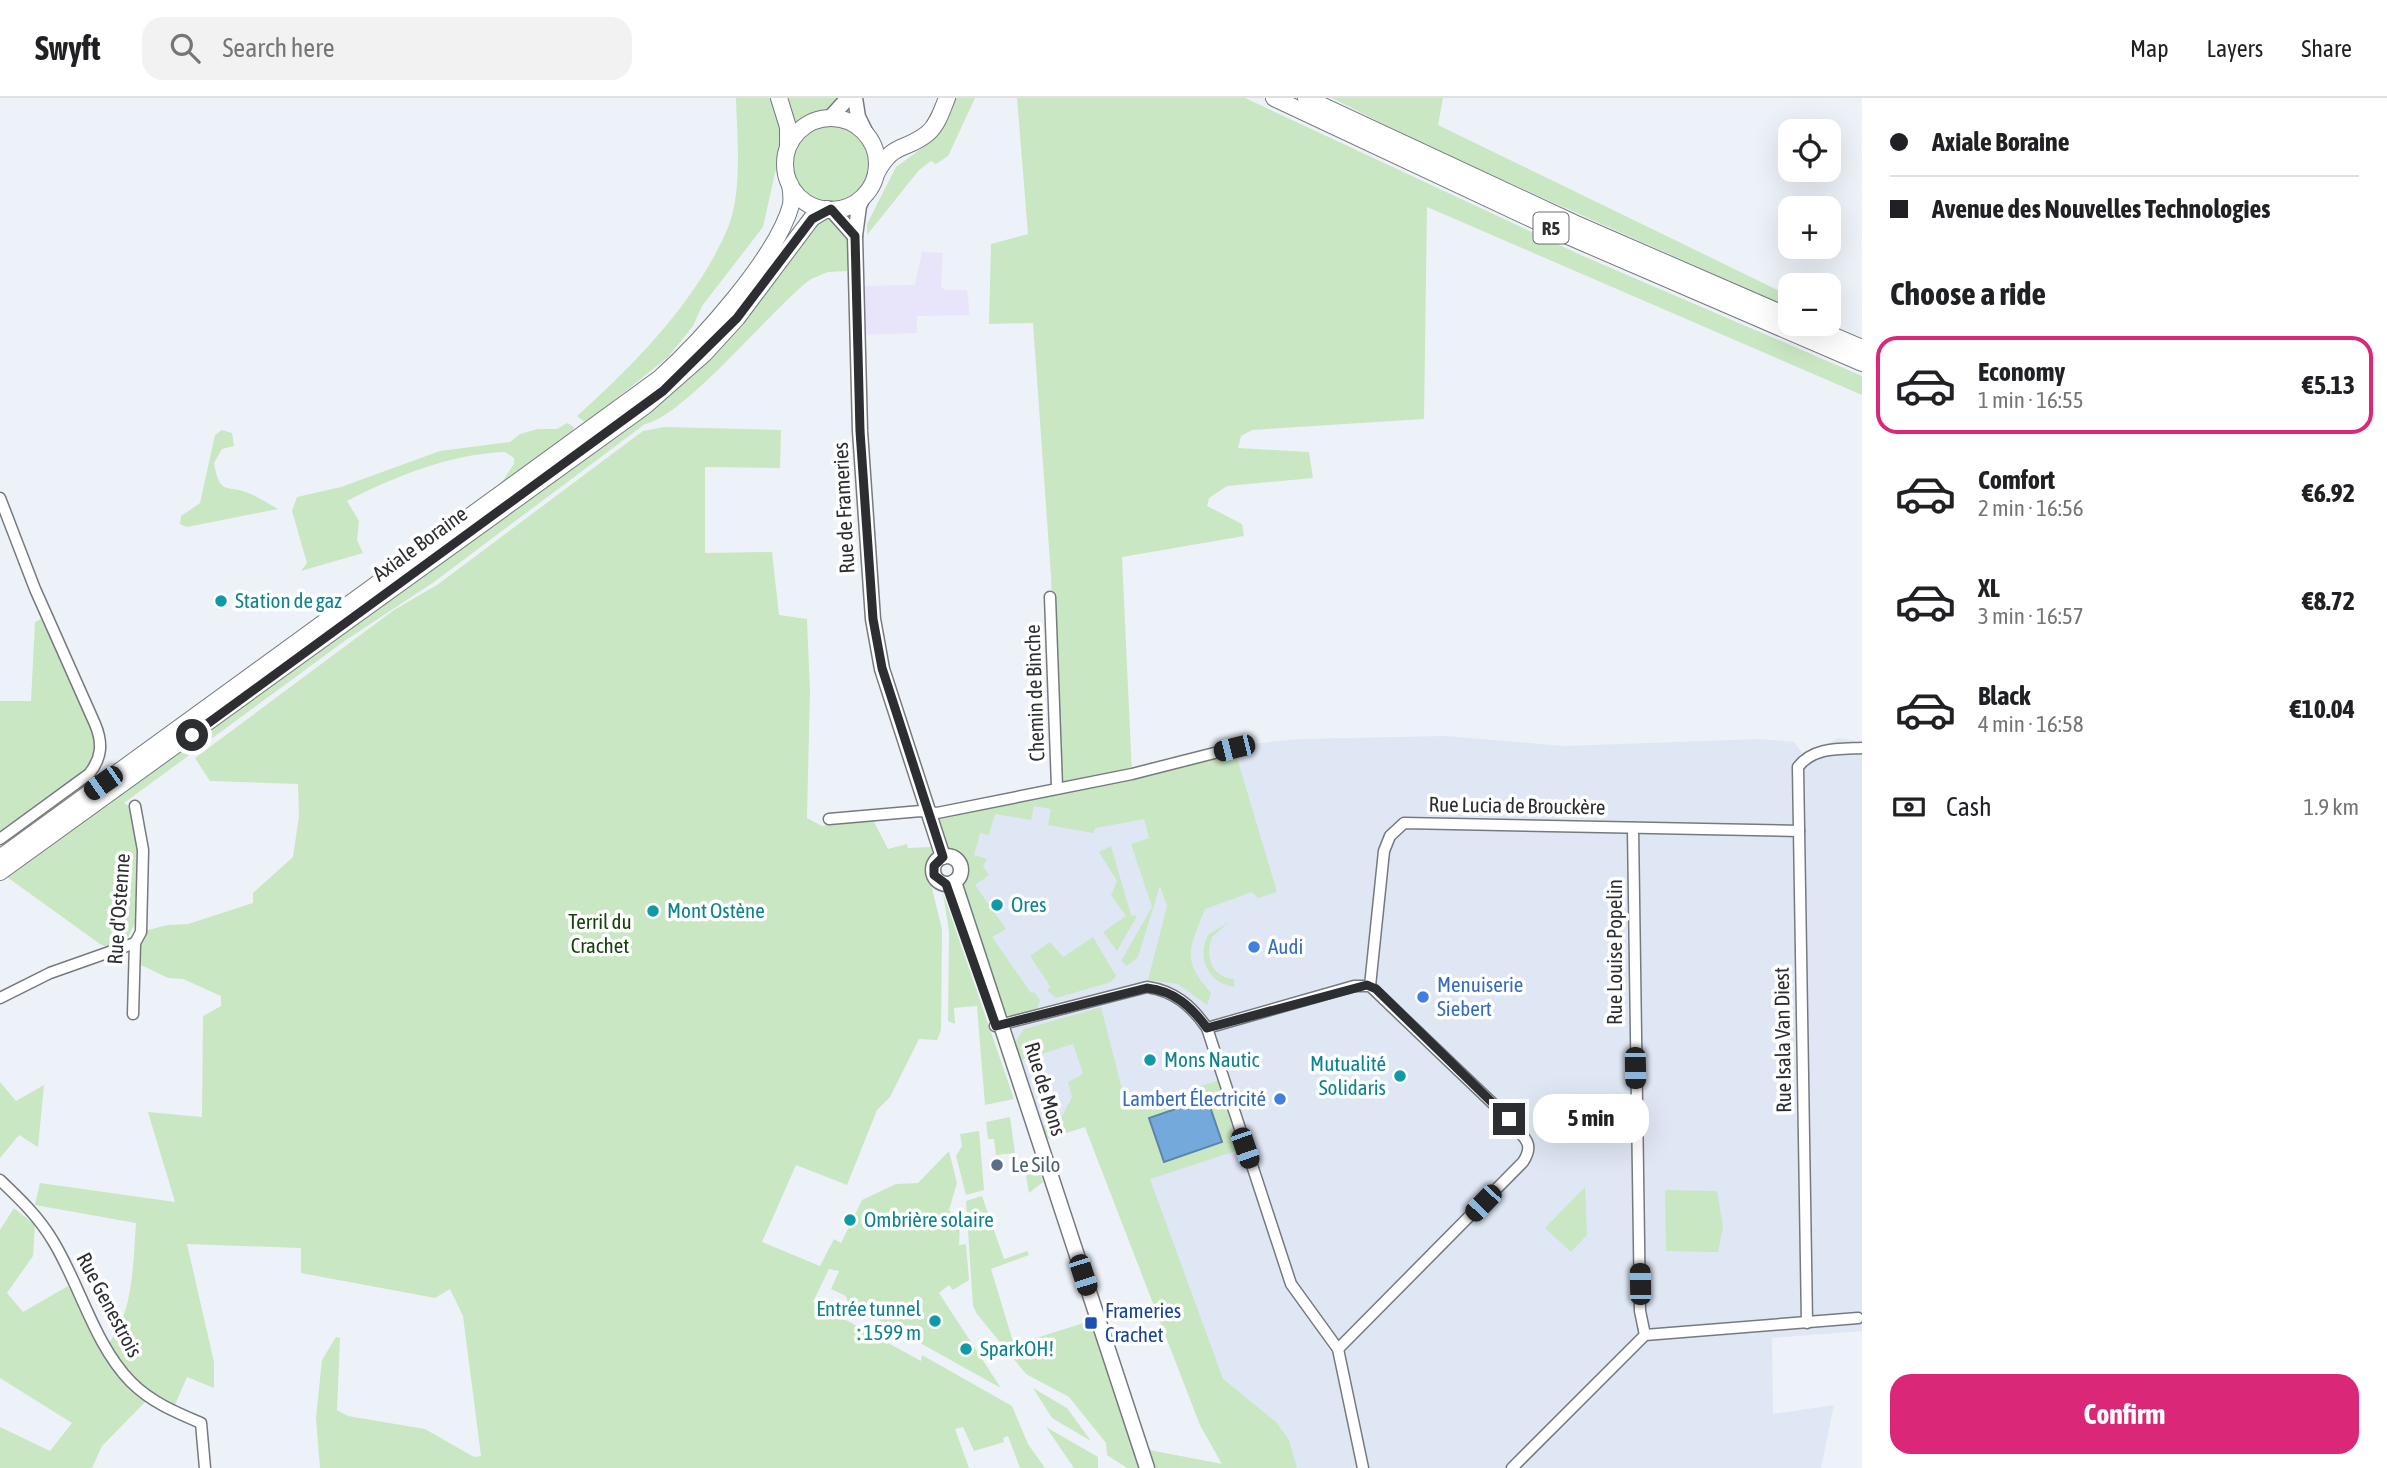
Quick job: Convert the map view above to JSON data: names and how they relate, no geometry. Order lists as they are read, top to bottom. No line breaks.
{"streets":{"highway":["R5","Axiale Boraine"],"main road":["Rue de Frameries","Rue de Mons"],"street":["Chemin de Binche","Rue Lucia de Brouckère","Rue d'Ostenne","Rue Louise Popelin","Rue Isala Van Diest","Rue Genestrois"]},"crossings":[["Rue de Frameries","Axiale Boraine"],["Rue de Frameries","Chemin de Binche"],["Rue Lucia de Brouckère","Rue Louise Popelin"],["Rue Lucia de Brouckère","Rue Isala Van Diest"]],"parks":["Terril du Crachet"],"places":{"other":["Station de gaz","Ores","Mont Ostène","Audi","Menuiserie Siebert","Mons Nautic","Mutualité Solidaris","Lambert Électricité","Le Silo","Ombrière solaire","Entrée tunnel : 1599 m","SparkOH!"],"transit":["Frameries Crachet"]},"page":{"header":"Swyft","search":"Search here","nav":["Map","Layers","Share"],"banner":["Axiale Boraine","Avenue des Nouvelles Technologies"],"map_buttons":["+","−"],"heading":"Choose a ride","list":[{"name":"Economy","note":"1 min · 16:55","value":"€5.13"},{"name":"Comfort","note":"2 min · 16:56","value":"€6.92"},{"name":"XL","note":"3 min · 16:57","value":"€8.72"},{"name":"Black","note":"4 min · 16:58","value":"€10.04"}],"pay":["Cash","1.9 km"],"bubble":"5 min","buttons":"Confirm"}}
